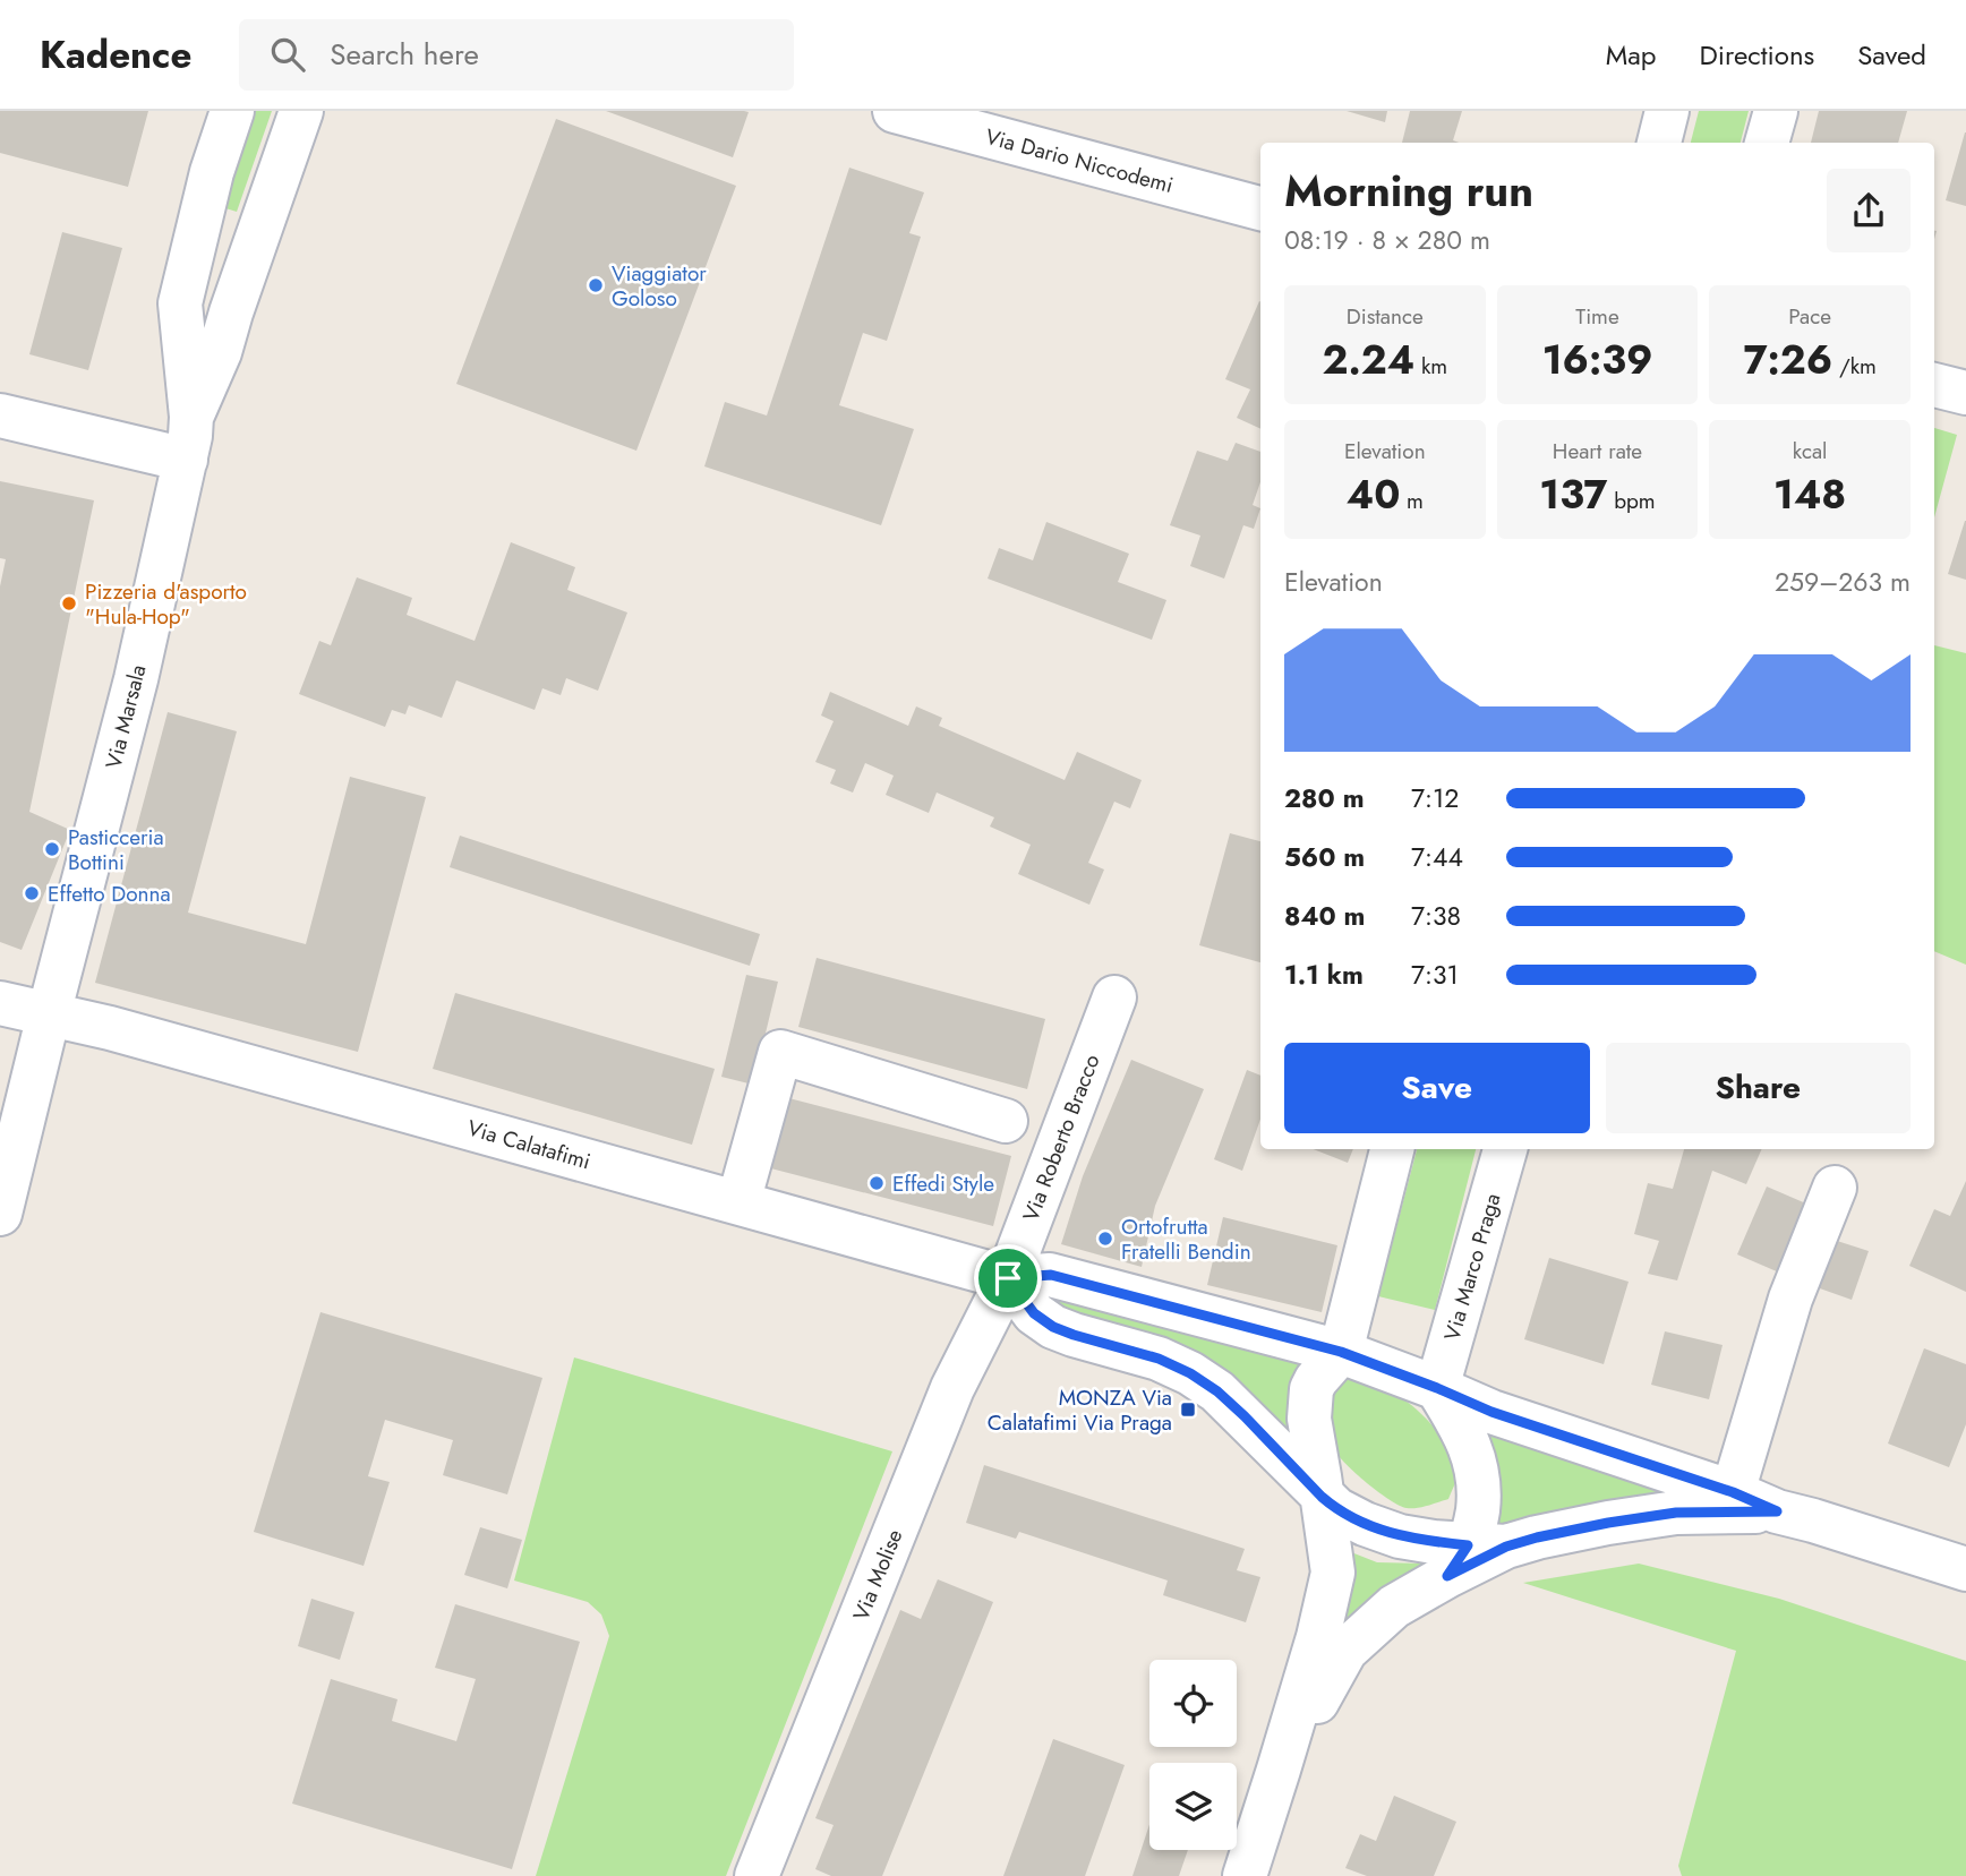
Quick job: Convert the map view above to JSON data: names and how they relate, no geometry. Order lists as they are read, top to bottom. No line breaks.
{"streets":{"street":["Via Dario Niccodemi","Via Marsala","Via Roberto Bracco","Via Calatafimi","Via Marco Praga","Via Molise"]},"crossings":[["Via Marsala","Via Calatafimi"],["Via Roberto Bracco","Via Calatafimi"],["Via Roberto Bracco","Via Molise"],["Via Calatafimi","Via Marco Praga"],["Via Calatafimi","Via Molise"]],"places":{"other":["Viaggiator Goloso","Pizzeria d'asporto \"Hula-Hop\"","Pasticceria Bottini","Effetto Donna","Effedi Style","Ortofrutta Fratelli Bendin"],"transit":["MONZA Via Calatafimi Via Praga"]},"page":{"header":"Kadence","search":"Search here","nav":["Map","Directions","Saved"],"heading":["Morning run","08:19 · 8 × 280 m"],"stats":[["Distance","2.24 km"],["Time","16:39"],["Pace","7:26 /km"],["Elevation","40 m"],["Heart rate","137 bpm"],["kcal","148"]],"chart":["Elevation","259–263 m"],"list":[{"name":"280 m","note":"7:12"},{"name":"560 m","note":"7:44"},{"name":"840 m","note":"7:38"},{"name":"1.1 km","note":"7:31"}],"buttons":["Save","Share"]}}
